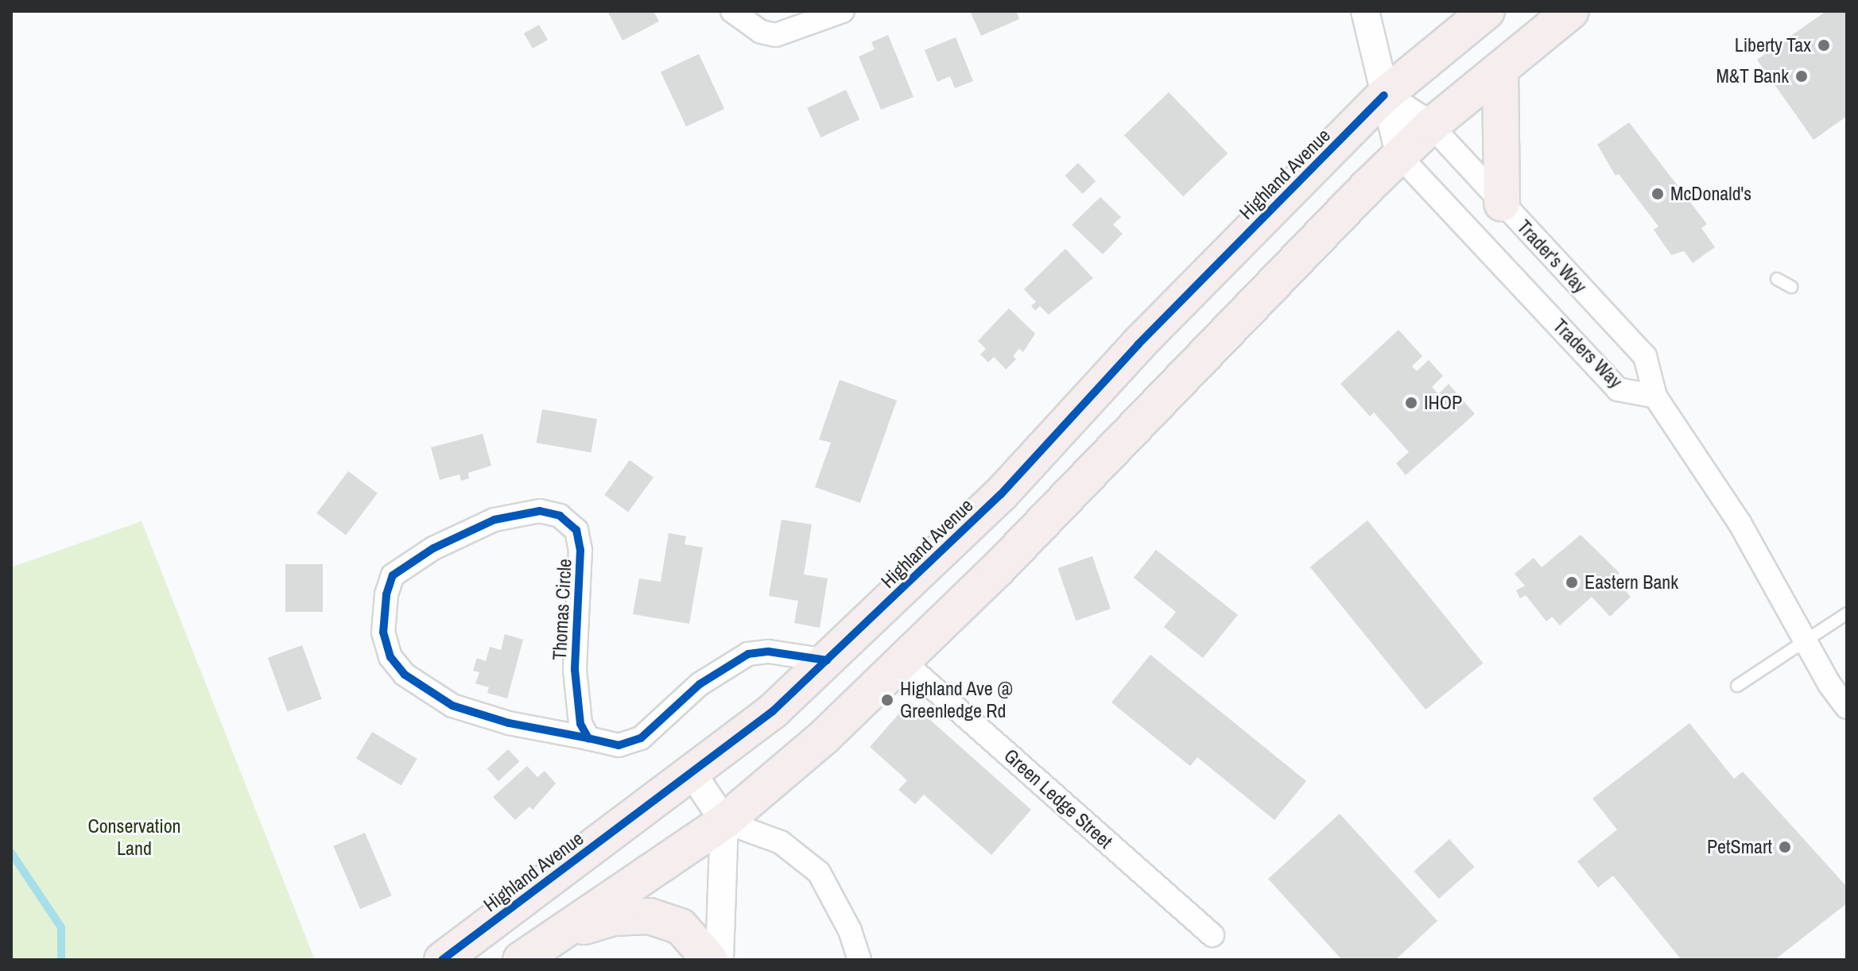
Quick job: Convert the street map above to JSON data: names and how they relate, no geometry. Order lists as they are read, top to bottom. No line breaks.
{"streets":{"main road":["Highland Avenue"],"street":["Trader's Way","Traders Way","Thomas Circle","Green Ledge Street"]},"crossings":[["Highland Avenue","Traders Way"],["Highland Avenue","Thomas Circle"],["Trader's Way","Traders Way"]],"parks":["Conservation Land"],"places":["Liberty Tax","M&T Bank","McDonald's","IHOP","Eastern Bank","Highland Ave @ Greenledge Rd","PetSmart"]}
